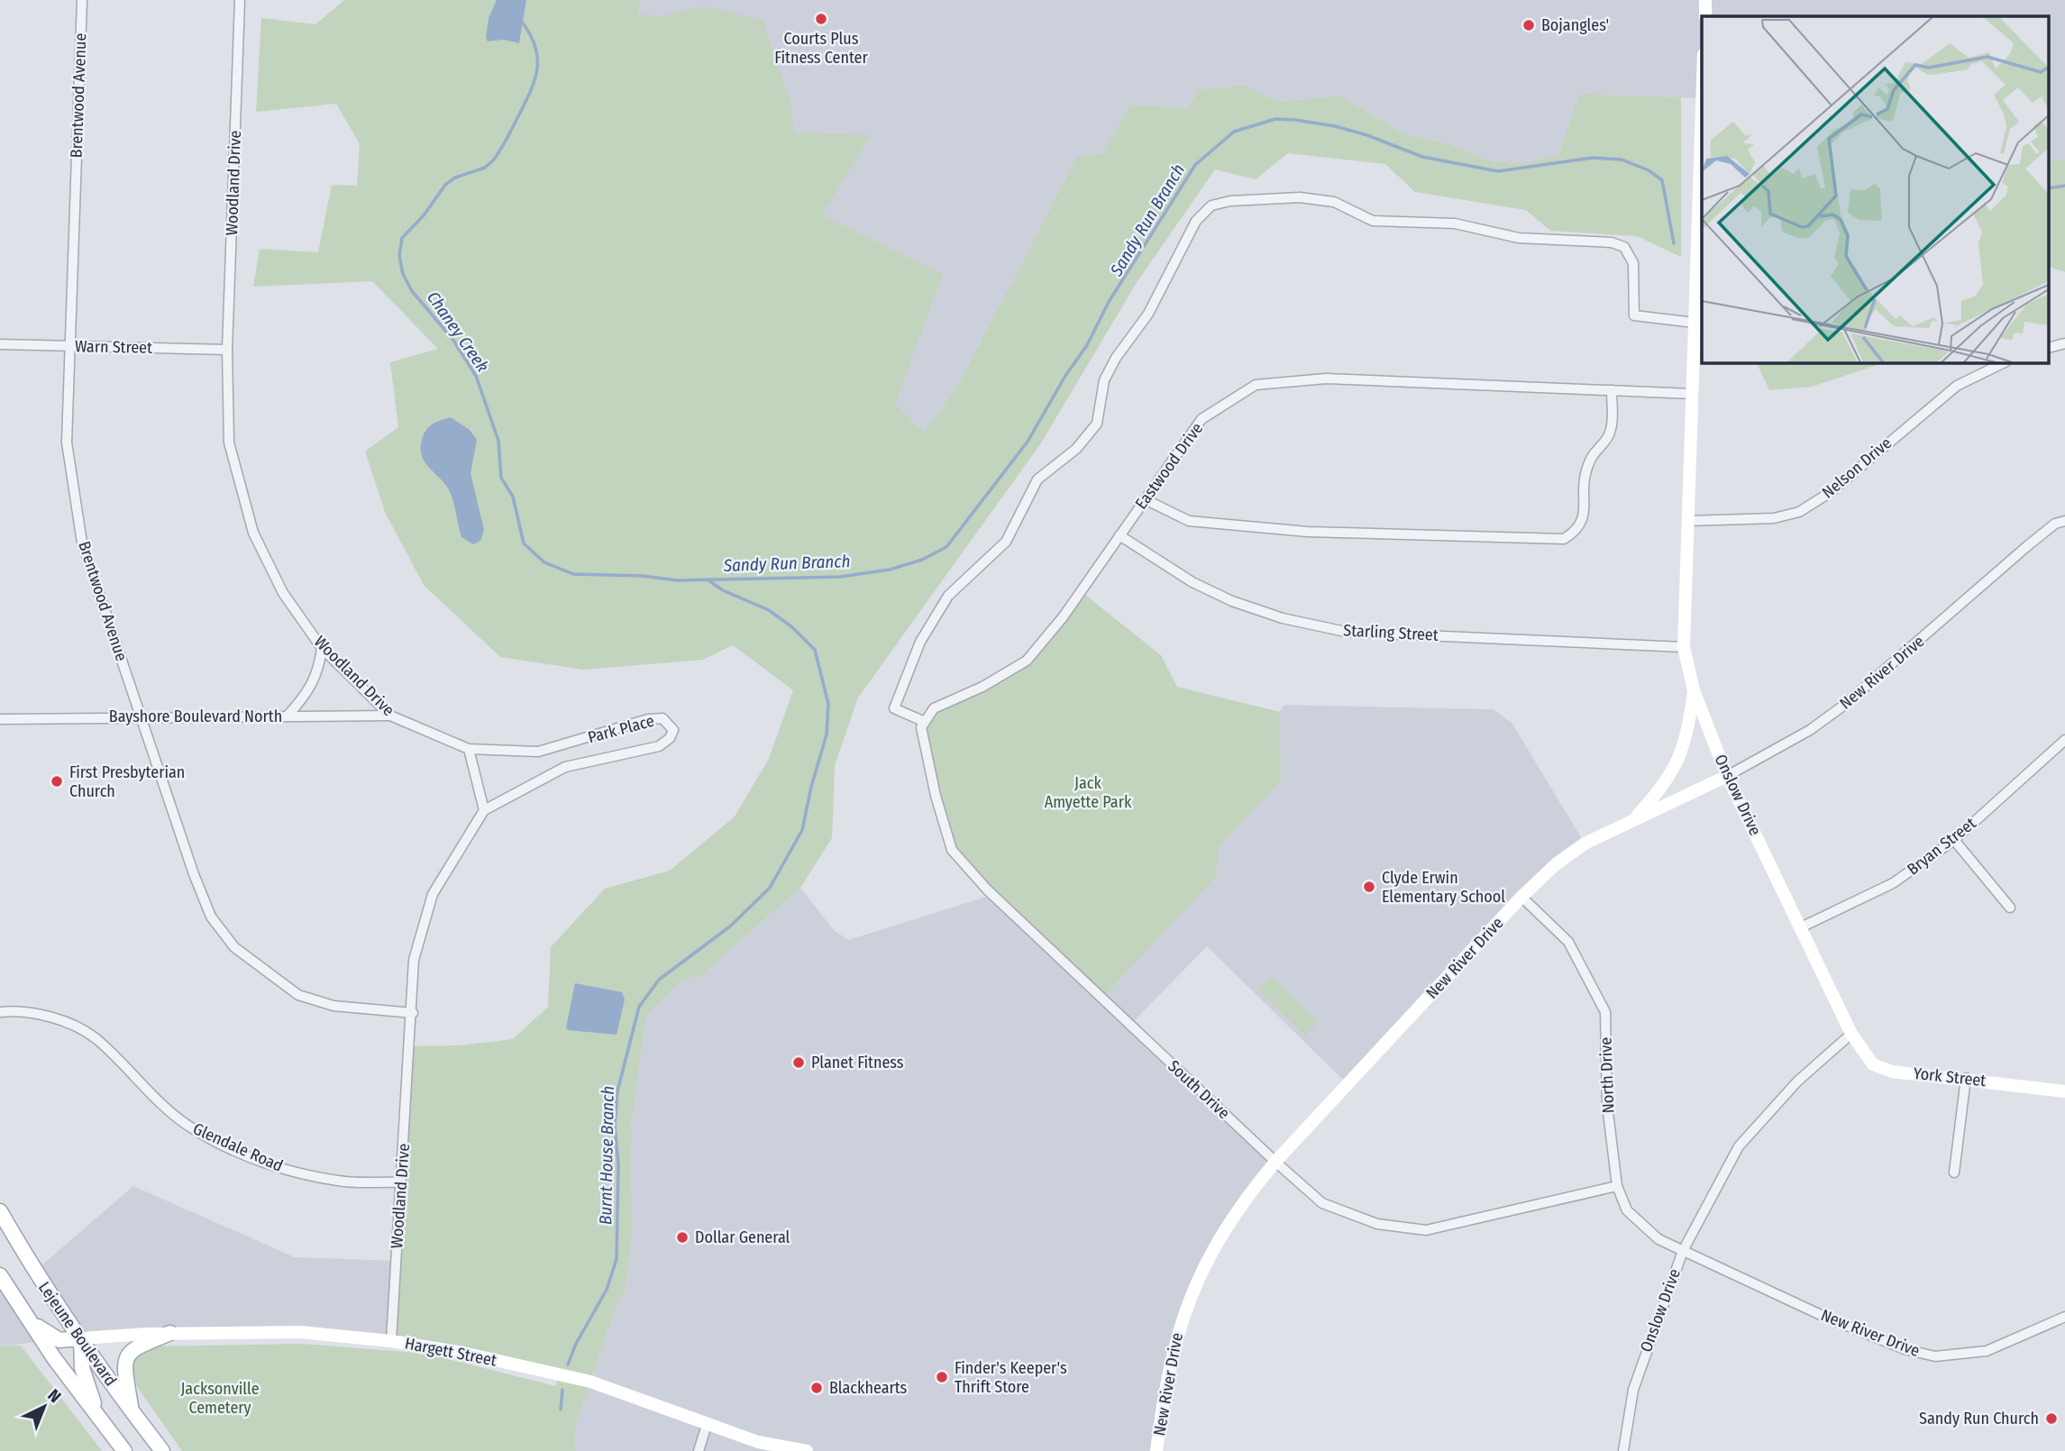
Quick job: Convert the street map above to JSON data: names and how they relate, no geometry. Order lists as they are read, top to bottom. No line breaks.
{"streets":{"main road":["Lejeune Boulevard"],"street":["Brentwood Avenue","Woodland Drive","Warn Street","Eastwood Drive","Nelson Drive","Starling Street","New River Drive","Bayshore Boulevard North","Park Place","Onslow Drive","Bryan Street","North Drive","York Street","South Drive","Glendale Road","Hargett Street"]},"crossings":[["Brentwood Avenue","Woodland Drive"],["Brentwood Avenue","Warn Street"],["Brentwood Avenue","Bayshore Boulevard North"],["Woodland Drive","Warn Street"],["Woodland Drive","Bayshore Boulevard North"],["Woodland Drive","Park Place"],["Woodland Drive","Glendale Road"],["Woodland Drive","Hargett Street"],["Eastwood Drive","Starling Street"],["Eastwood Drive","Onslow Drive"],["Eastwood Drive","South Drive"],["Nelson Drive","Onslow Drive"],["Starling Street","Onslow Drive"],["New River Drive","Onslow Drive"],["New River Drive","North Drive"],["New River Drive","South Drive"],["Onslow Drive","Bryan Street"],["Onslow Drive","North Drive"],["Onslow Drive","York Street"],["North Drive","South Drive"],["Lejeune Boulevard","Hargett Street"]],"water":["Sandy Run Branch","Chaney Creek","Burnt House Branch"],"parks":["Jack Amyette Park","Jacksonville Cemetery"],"places":["Courts Plus Fitness Center","Bojangles'","First Presbyterian Church","Clyde Erwin Elementary School","Planet Fitness","Dollar General","Finder's Keeper's Thrift Store","Blackhearts","Sandy Run Church"],"north":"top right"}
